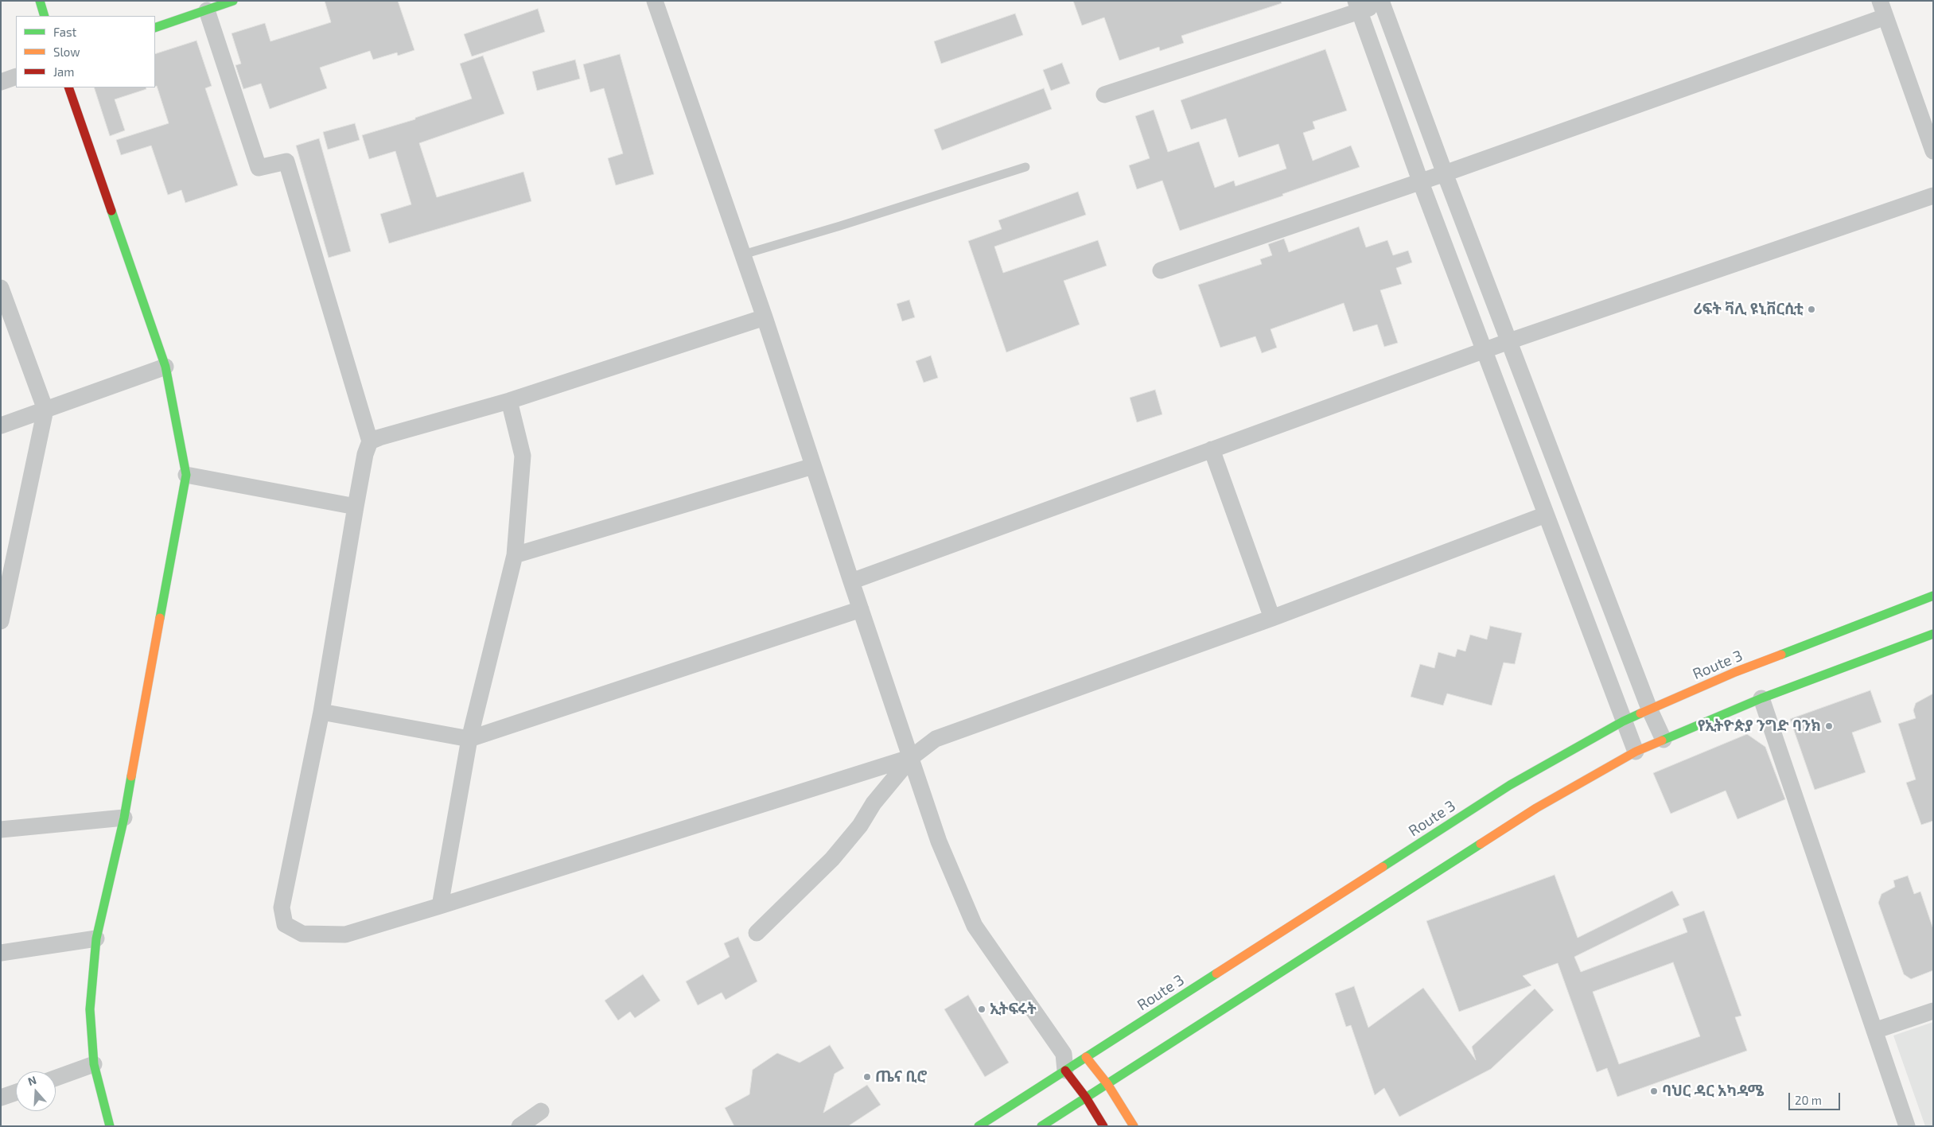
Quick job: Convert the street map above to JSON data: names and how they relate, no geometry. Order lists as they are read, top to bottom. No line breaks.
{"streets":{"main road":["Route 3"]},"places":["ሪፍት ቫሊ ዩኒቨርሲቲ","የኢትዮጵያ ንግድ ባንክ","ኢትፍሩት","ጤና ቢሮ","ባህር ዳር አካዳሜ"],"legend":["Fast","Slow","Jam"],"scale_bar":"20 m","north":"top"}
